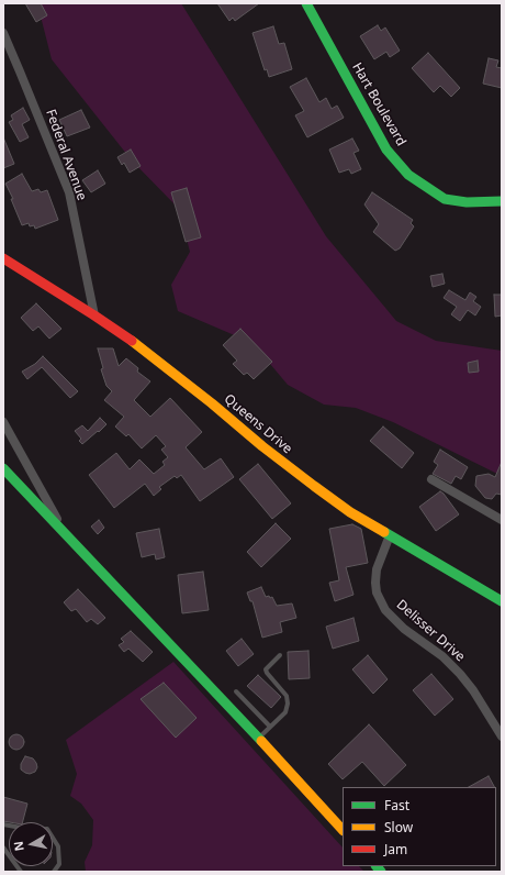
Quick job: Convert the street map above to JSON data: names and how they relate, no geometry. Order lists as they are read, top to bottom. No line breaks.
{"streets":{"main road":["Hart Boulevard","Queens Drive"],"street":["Federal Avenue","Delisser Drive"]},"crossings":[["Federal Avenue","Queens Drive"],["Queens Drive","Delisser Drive"]],"legend":["Fast","Slow","Jam"],"north":"left"}
